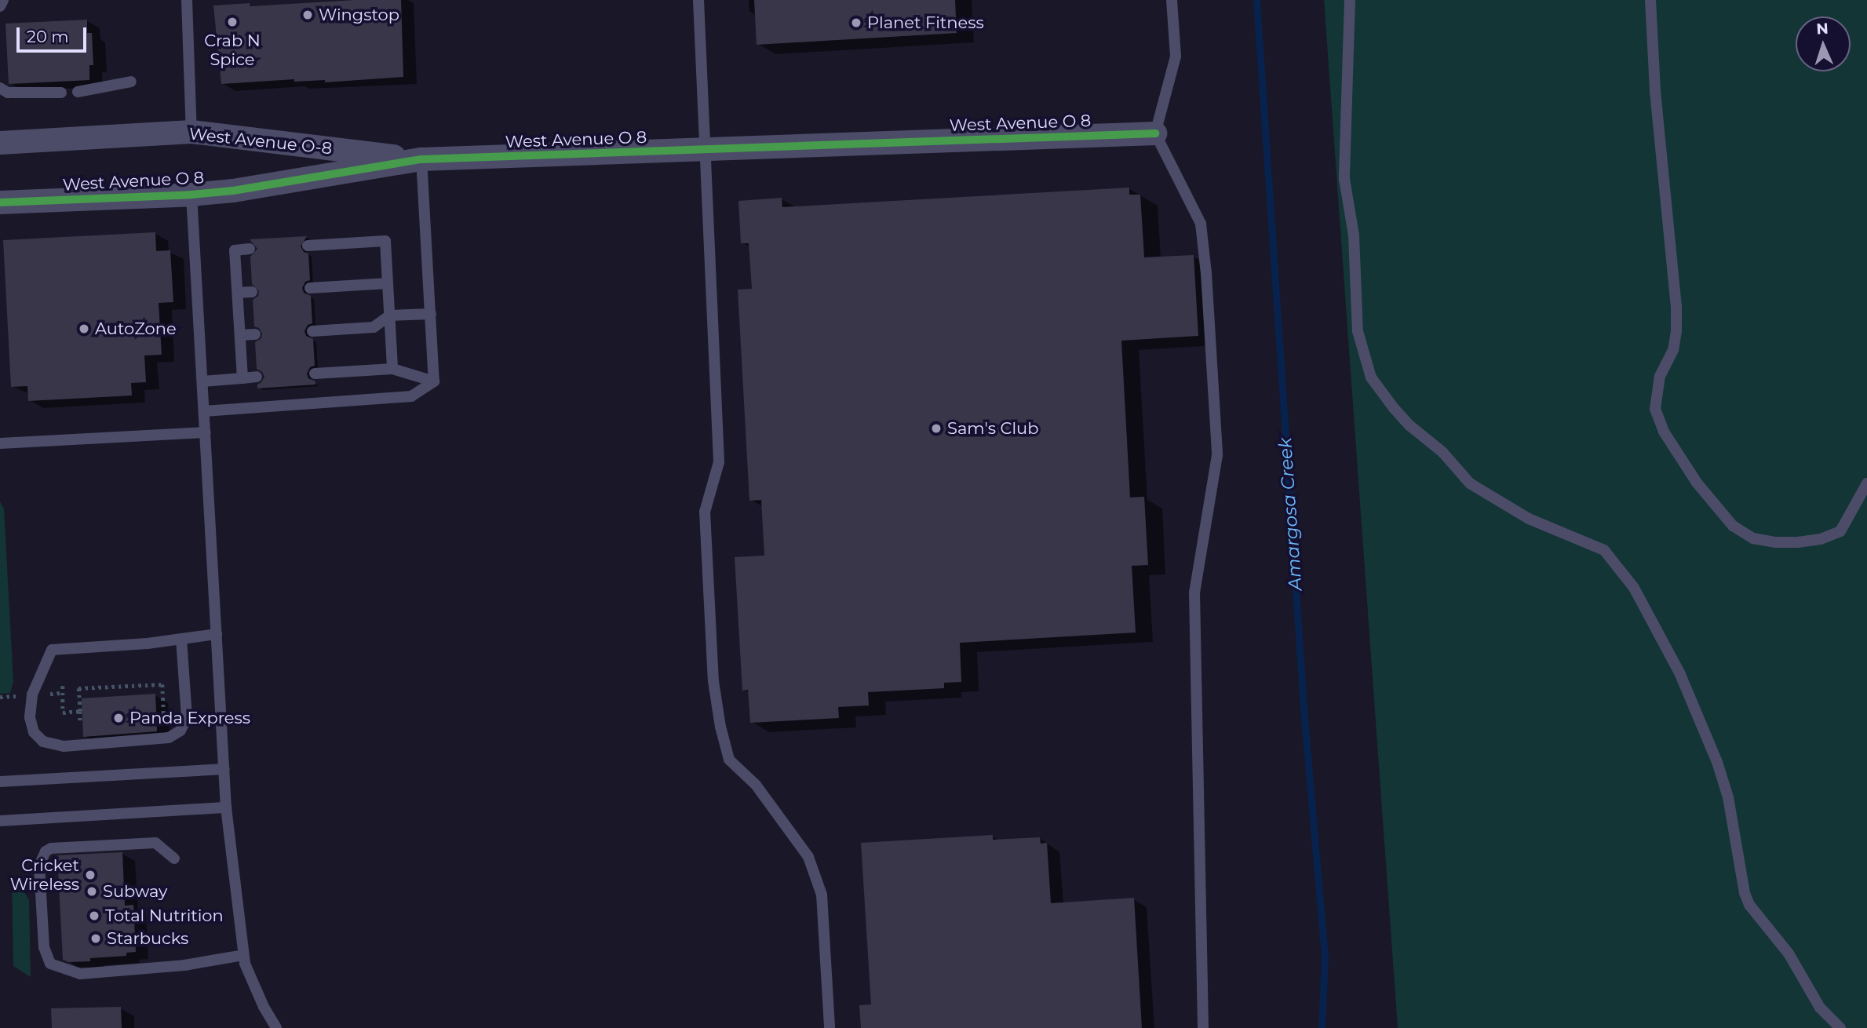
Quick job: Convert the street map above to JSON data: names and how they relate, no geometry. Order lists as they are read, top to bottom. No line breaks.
{"streets":{"street":["West Avenue O 8","West Avenue O-8"]},"crossings":[["West Avenue O 8","West Avenue O-8"]],"water":["Amargosa Creek"],"places":["Wingstop","Crab N Spice","Planet Fitness","AutoZone","Sam's Club","Panda Express","Cricket Wireless","Subway","Total Nutrition","Starbucks"],"scale_bar":"20 m","north":"top"}
